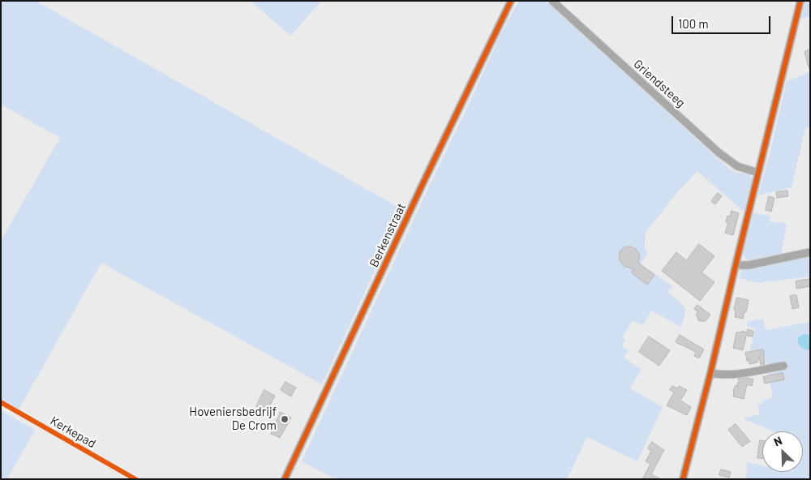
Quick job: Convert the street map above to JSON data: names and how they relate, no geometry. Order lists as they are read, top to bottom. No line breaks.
{"streets":{"street":["Griendsteeg","Berkenstraat"],"cycle path":["Kerkepad"]},"places":["Hoveniersbedrijf De Crom"],"scale_bar":"100 m","north":"top left"}
